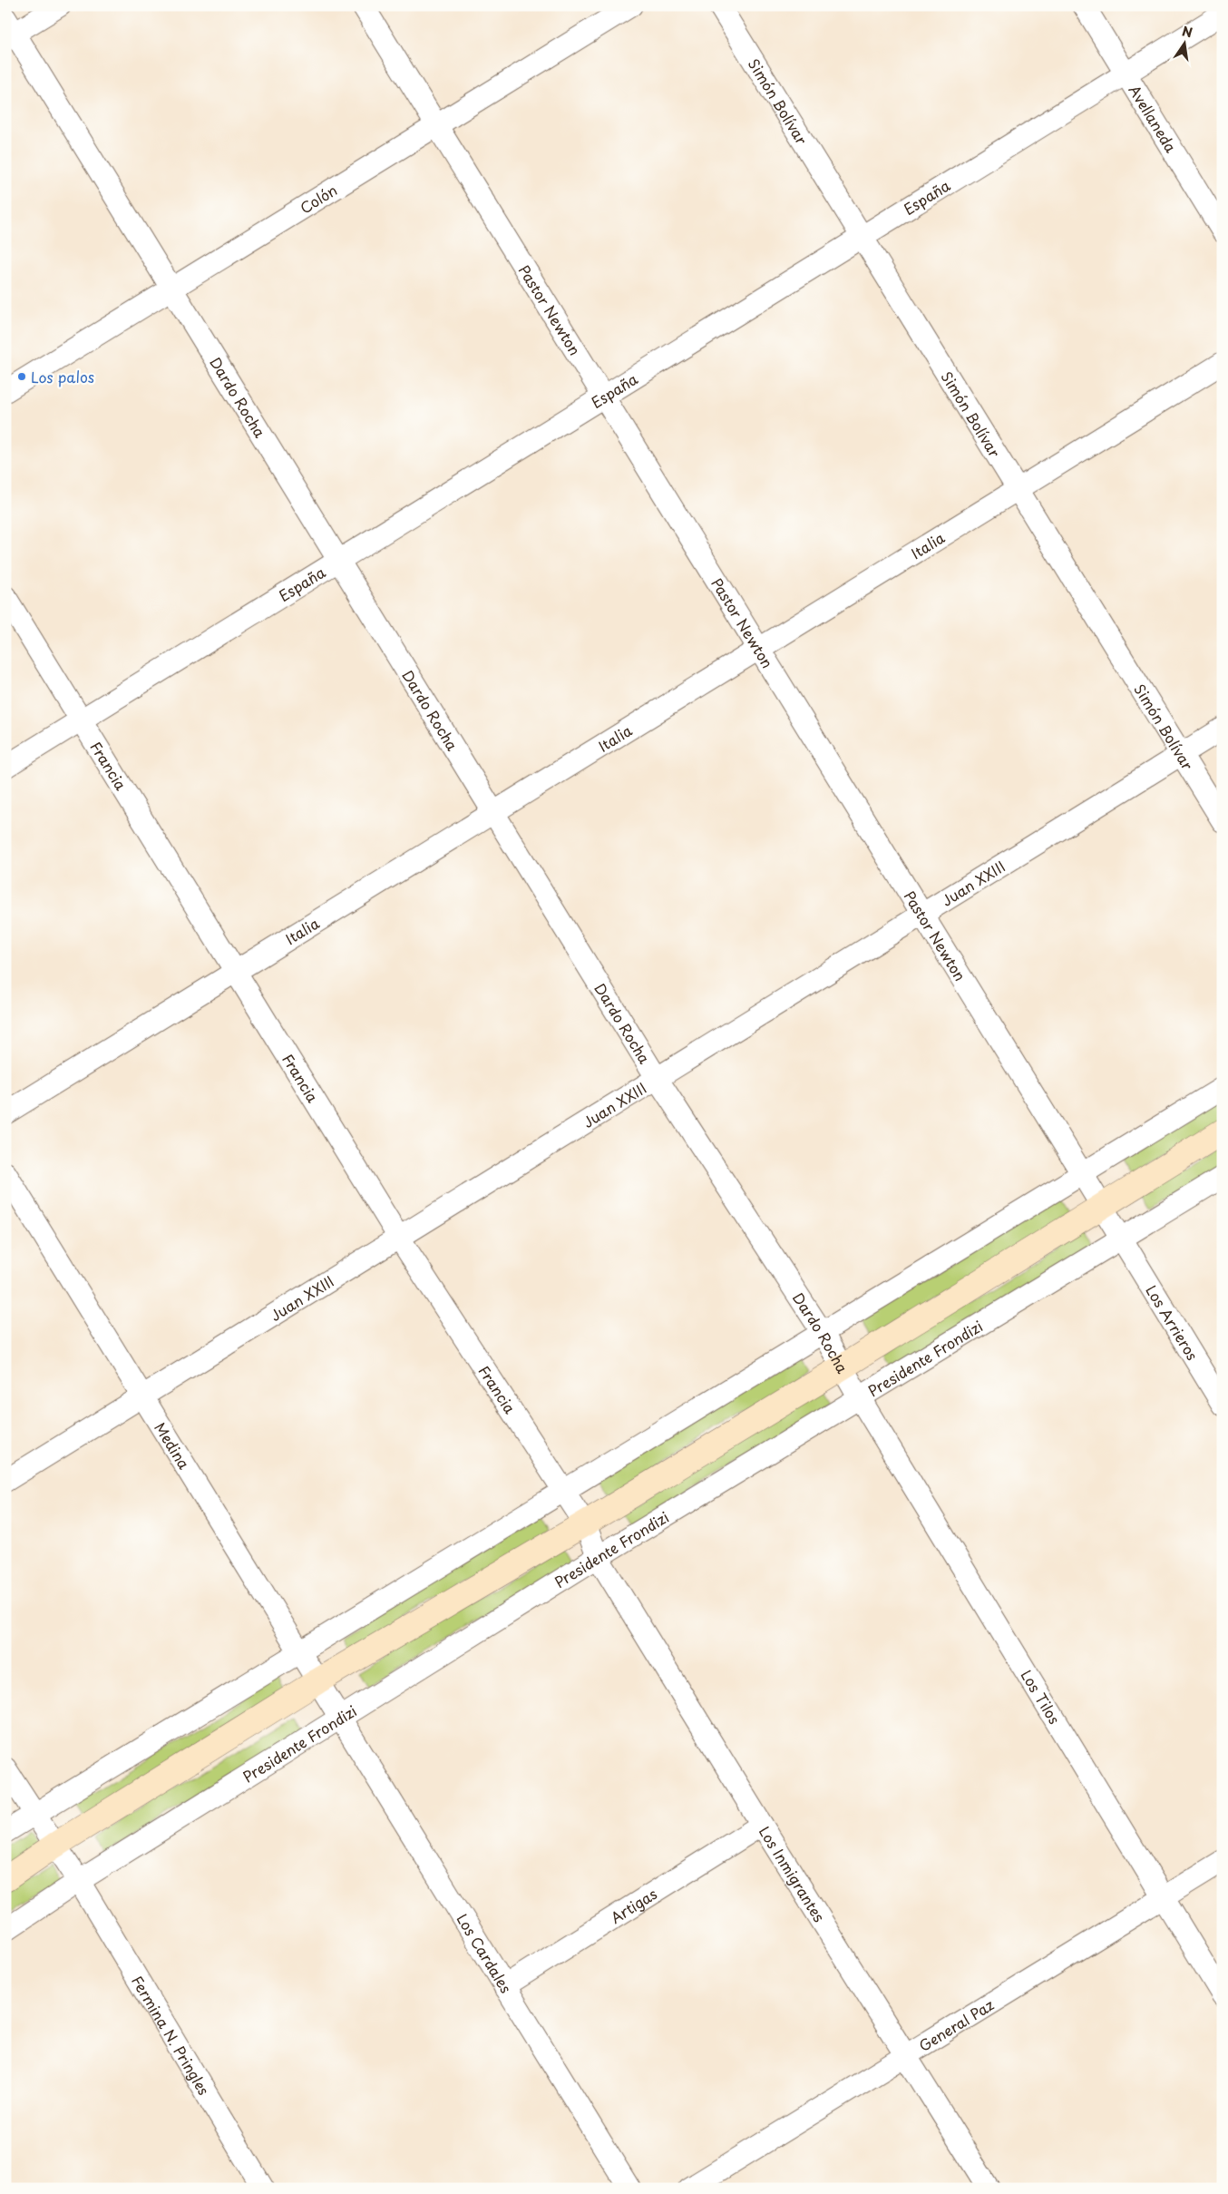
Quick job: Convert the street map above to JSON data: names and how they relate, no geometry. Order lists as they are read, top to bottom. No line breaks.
{"streets":{"street":["Simón Bolívar","Avellaneda","España","Colón","Pastor Newton","Dardo Rocha","Italia","Francia","Juan XXIII","Los Arrieros","Presidente Frondizi","Medina","Los Tilos","Los Inmigrantes","Artigas","Los Cardales","General Paz","Fermina N. Pringles"]},"crossings":[["Simón Bolívar","España"],["Simón Bolívar","Italia"],["Simón Bolívar","Juan XXIII"],["Avellaneda","España"],["España","Pastor Newton"],["España","Dardo Rocha"],["España","Francia"],["Colón","Pastor Newton"],["Colón","Dardo Rocha"],["Pastor Newton","Italia"],["Pastor Newton","Juan XXIII"],["Pastor Newton","Los Arrieros"],["Pastor Newton","Presidente Frondizi"],["Dardo Rocha","Italia"],["Dardo Rocha","Juan XXIII"],["Dardo Rocha","Presidente Frondizi"],["Dardo Rocha","Los Tilos"],["Italia","Francia"],["Francia","Juan XXIII"],["Francia","Presidente Frondizi"],["Francia","Los Inmigrantes"],["Juan XXIII","Medina"],["Los Arrieros","Presidente Frondizi"],["Presidente Frondizi","Medina"],["Presidente Frondizi","Los Tilos"],["Presidente Frondizi","Los Inmigrantes"],["Presidente Frondizi","Los Cardales"],["Presidente Frondizi","Fermina N. Pringles"],["Medina","Los Cardales"],["Los Tilos","General Paz"],["Los Inmigrantes","Artigas"],["Los Inmigrantes","General Paz"],["Artigas","Los Cardales"]],"places":["Los palos"],"north":"top"}
